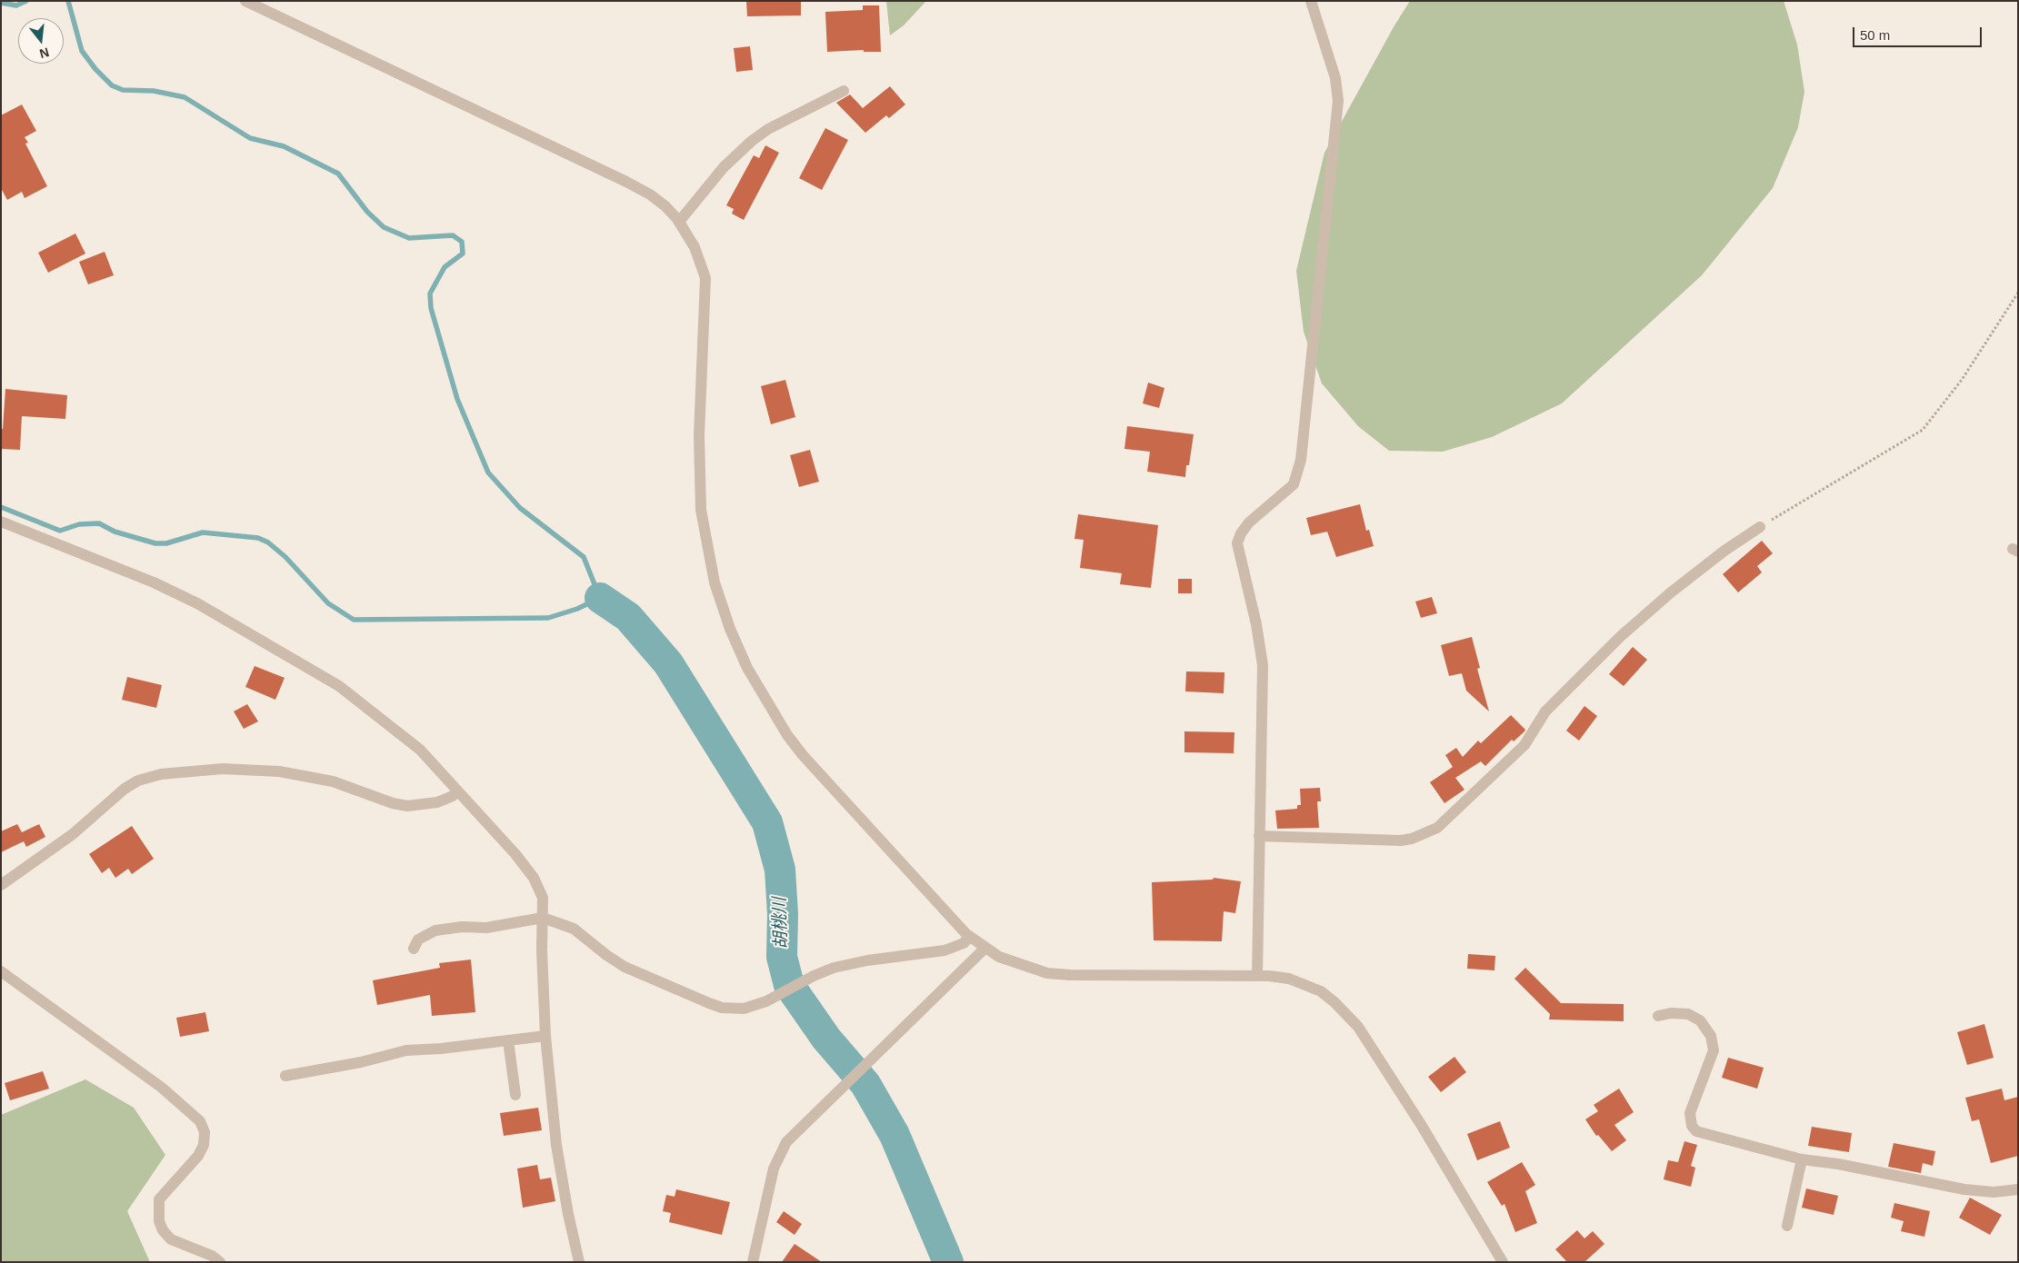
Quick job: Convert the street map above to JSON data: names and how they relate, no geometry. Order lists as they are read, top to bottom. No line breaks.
{"water":["胡桃川"],"scale_bar":"50 m","north":"bottom"}
